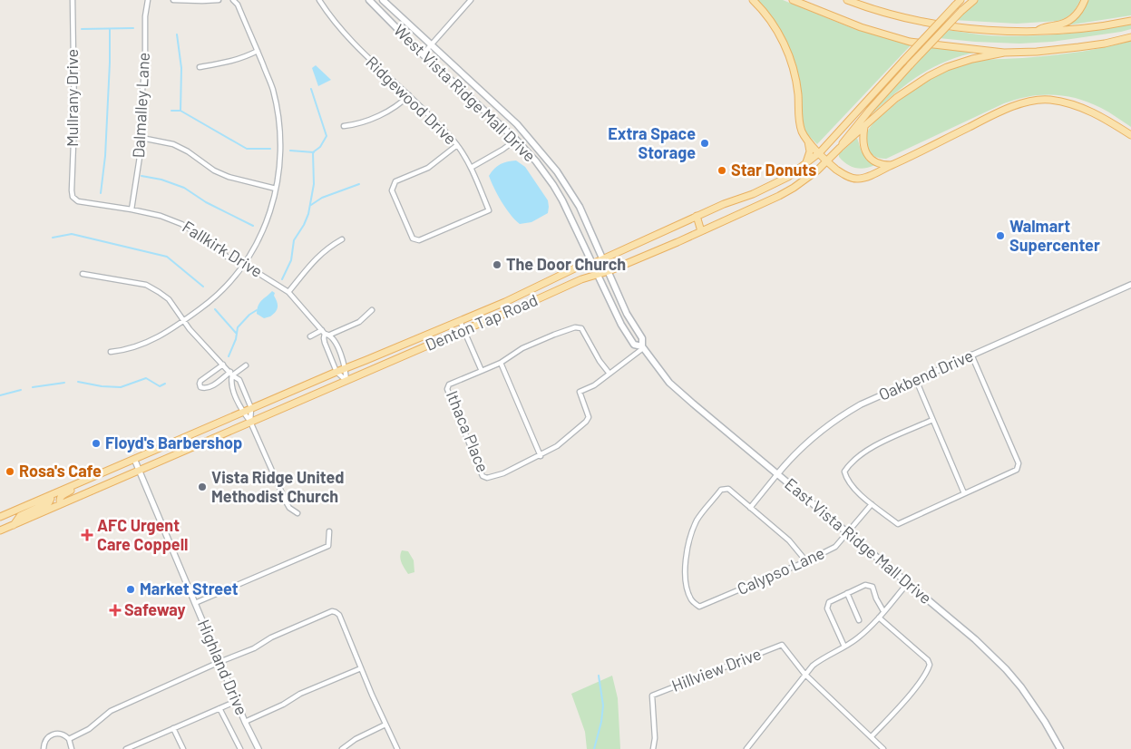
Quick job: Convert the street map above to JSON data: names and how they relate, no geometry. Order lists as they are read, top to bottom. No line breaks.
{"streets":{"main road":["West Vista Ridge Mall Drive","Denton Tap Road","East Vista Ridge Mall Drive"],"street":["Mullrany Drive","Ridgewood Drive","Dalmalley Lane","Fallkirk Drive","Oakbend Drive","Ithaca Place","Calypso Lane","Highland Drive","Hillview Drive"]},"crossings":[["West Vista Ridge Mall Drive","Denton Tap Road"],["West Vista Ridge Mall Drive","East Vista Ridge Mall Drive"],["Mullrany Drive","Fallkirk Drive"],["Dalmalley Lane","Fallkirk Drive"],["Fallkirk Drive","Denton Tap Road"],["Denton Tap Road","East Vista Ridge Mall Drive"],["Denton Tap Road","Highland Drive"],["Oakbend Drive","East Vista Ridge Mall Drive"],["Oakbend Drive","Calypso Lane"],["Ithaca Place","East Vista Ridge Mall Drive"],["East Vista Ridge Mall Drive","Calypso Lane"]],"places":{"other":["Extra Space Storage","Star Donuts","Walmart Supercenter","The Door Church","Floyd's Barbershop","Rosa's Cafe","Vista Ridge United Methodist Church","Market Street"],"health":["AFC Urgent Care Coppell","Safeway"]}}
